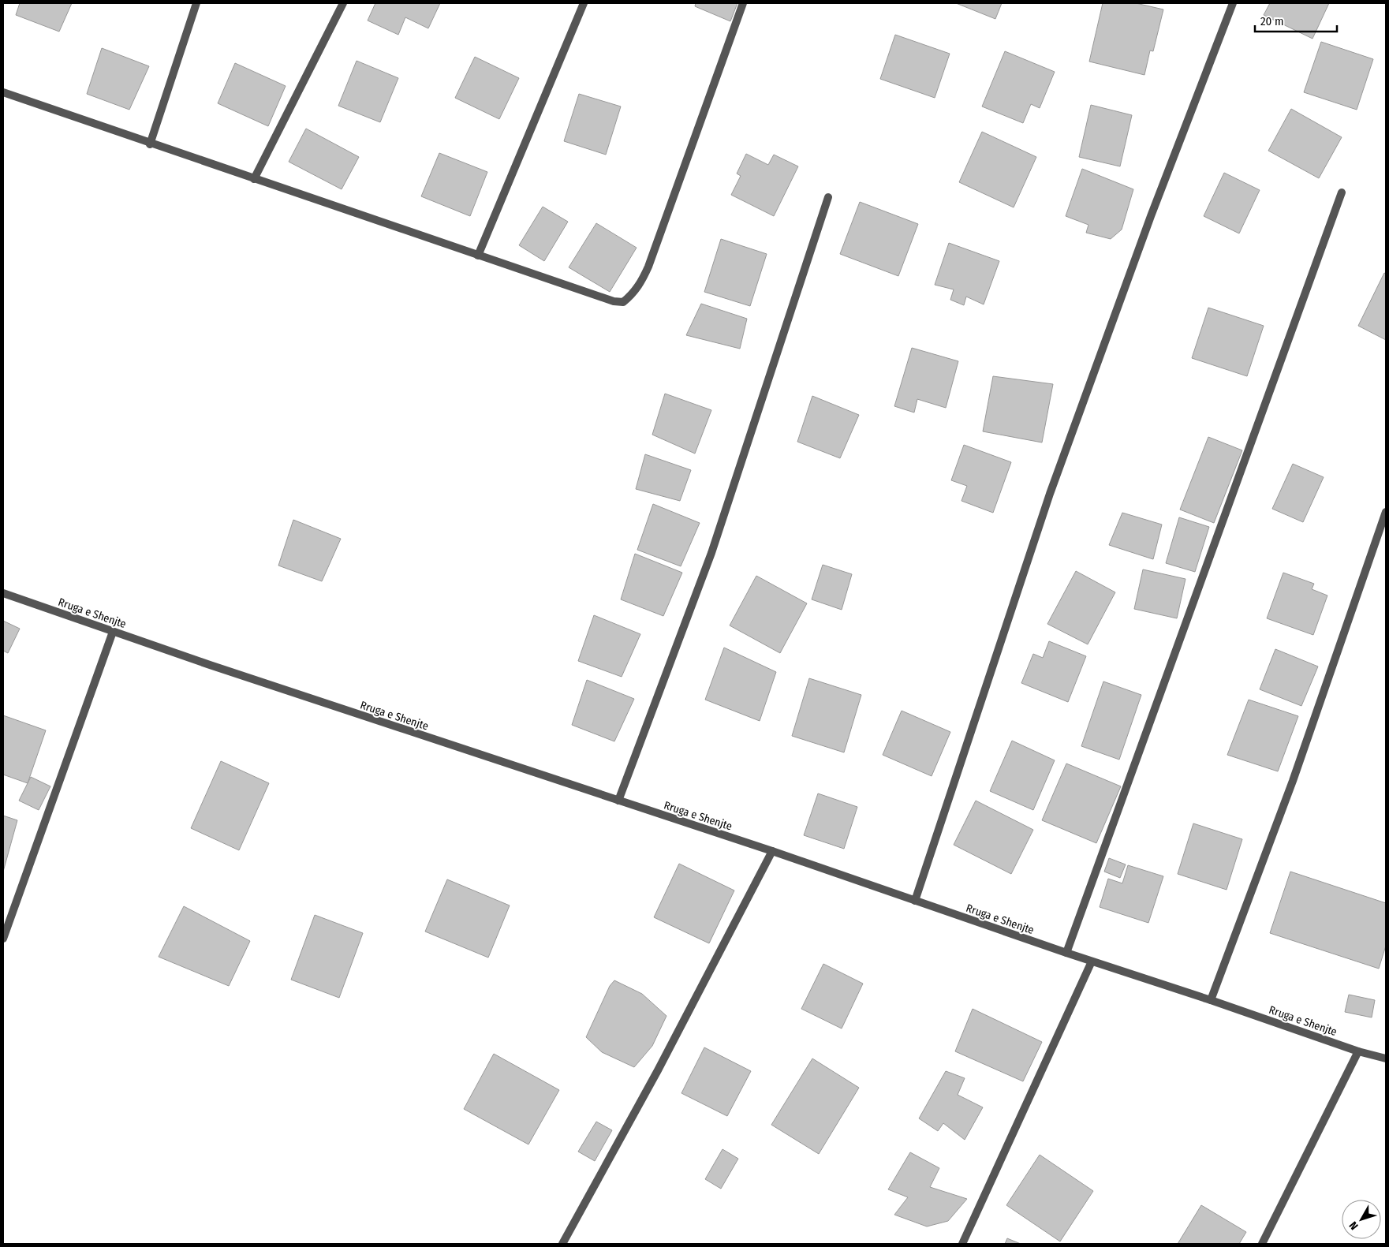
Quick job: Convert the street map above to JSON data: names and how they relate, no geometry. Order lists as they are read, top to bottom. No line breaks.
{"streets":{"street":["Rruga e Shenjte"]},"scale_bar":"20 m","north":"bottom left"}
